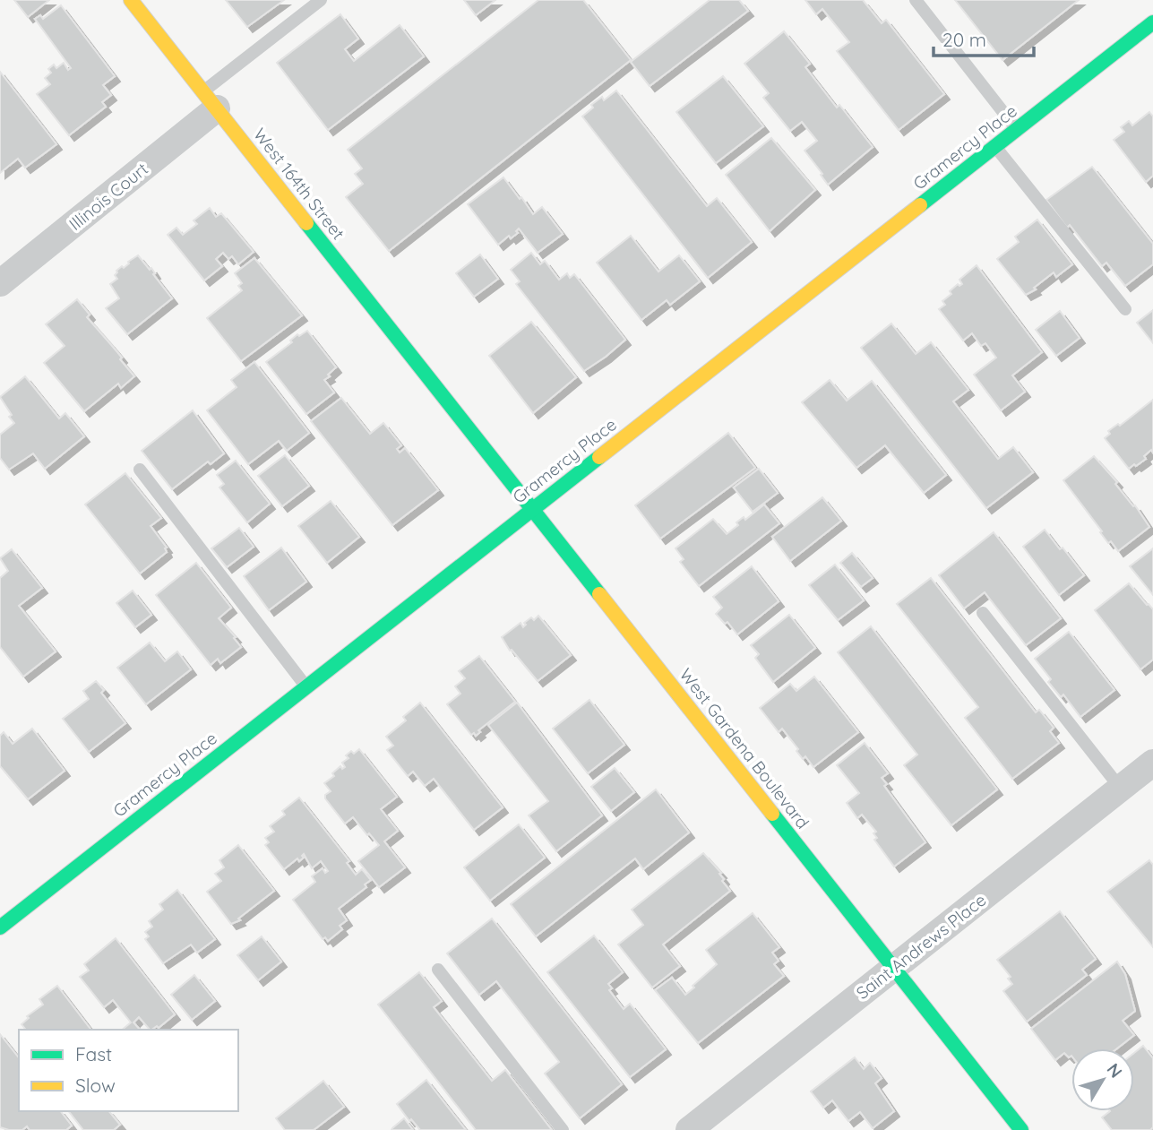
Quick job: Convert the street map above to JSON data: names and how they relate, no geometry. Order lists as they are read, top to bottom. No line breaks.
{"streets":{"street":["Gramercy Place","West 164th Street","Illinois Court","West Gardena Boulevard","Saint Andrews Place"]},"crossings":[["Gramercy Place","West Gardena Boulevard"],["West 164th Street","Illinois Court"],["West 164th Street","West Gardena Boulevard"],["West Gardena Boulevard","Saint Andrews Place"]],"legend":["Fast","Slow"],"scale_bar":"20 m","north":"top right"}
